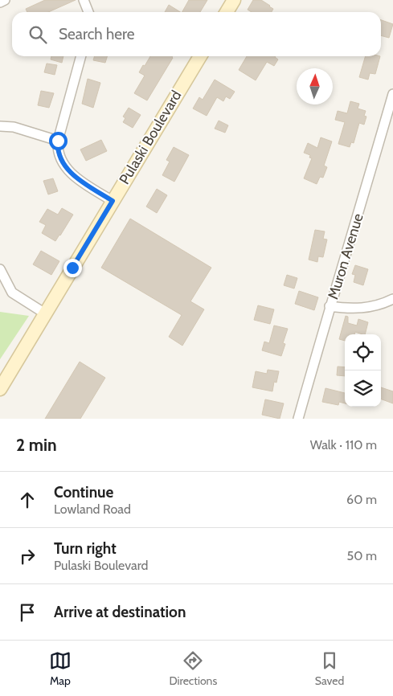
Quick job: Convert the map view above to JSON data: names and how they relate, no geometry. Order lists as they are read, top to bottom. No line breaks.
{"streets":{"main road":["Pulaski Boulevard"],"street":["Muron Avenue"]},"north":"top","page":{"search":"Search here","heading":["2 min","Walk · 110 m"],"list":[["Continue","Lowland Road","60 m"],["Turn right","Pulaski Boulevard","50 m"],"Arrive at destination"],"nav":["Map","Directions","Saved"]}}
